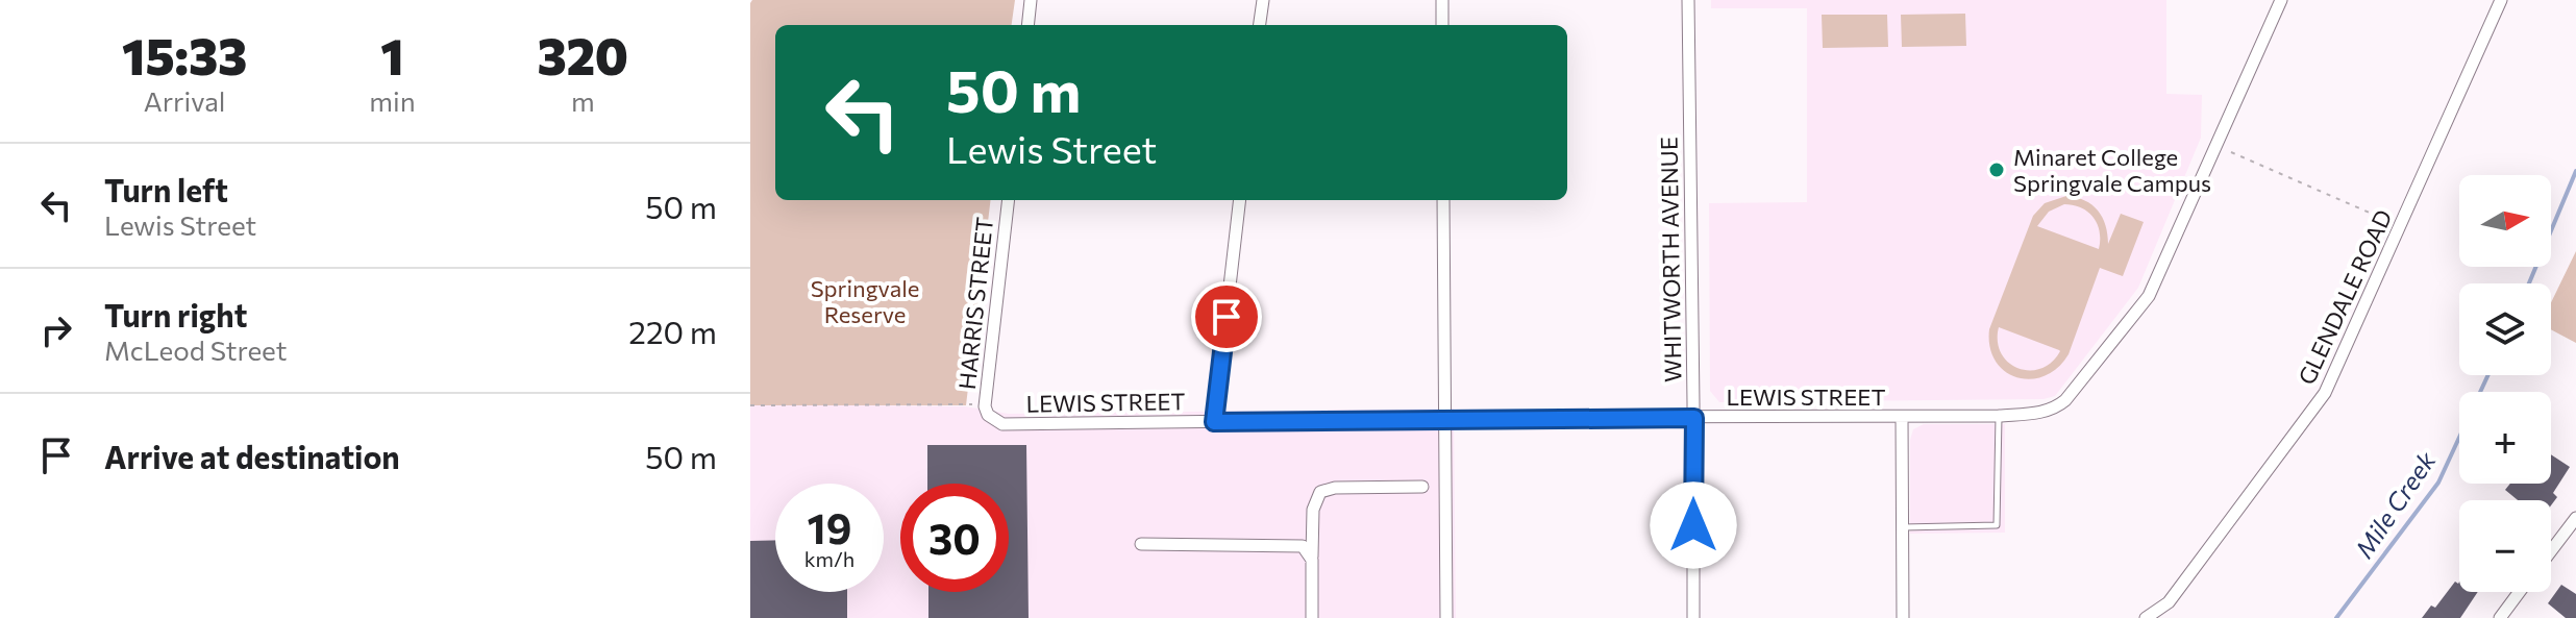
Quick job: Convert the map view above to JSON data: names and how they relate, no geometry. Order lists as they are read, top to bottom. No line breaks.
{"streets":{"street":["WHITWORTH AVENUE","GLENDALE ROAD","HARRIS STREET","LEWIS STREET"]},"crossings":[["WHITWORTH AVENUE","LEWIS STREET"],["HARRIS STREET","LEWIS STREET"]],"water":["Mile Creek"],"parks":["Springvale Reserve"],"places":["Minaret College Springvale Campus"],"north":"right","page":{"eta":["15:33","Arrival","1","min","320","m"],"turn":["50 m","Lewis Street"],"list":[{"name":"Turn left","note":"Lewis Street","value":"50 m"},{"name":"Turn right","note":"McLeod Street","value":"220 m"},{"name":"Arrive at destination","value":"50 m"}],"map_buttons":["+","−"],"speed":"19 km/h","limit":"30"}}
